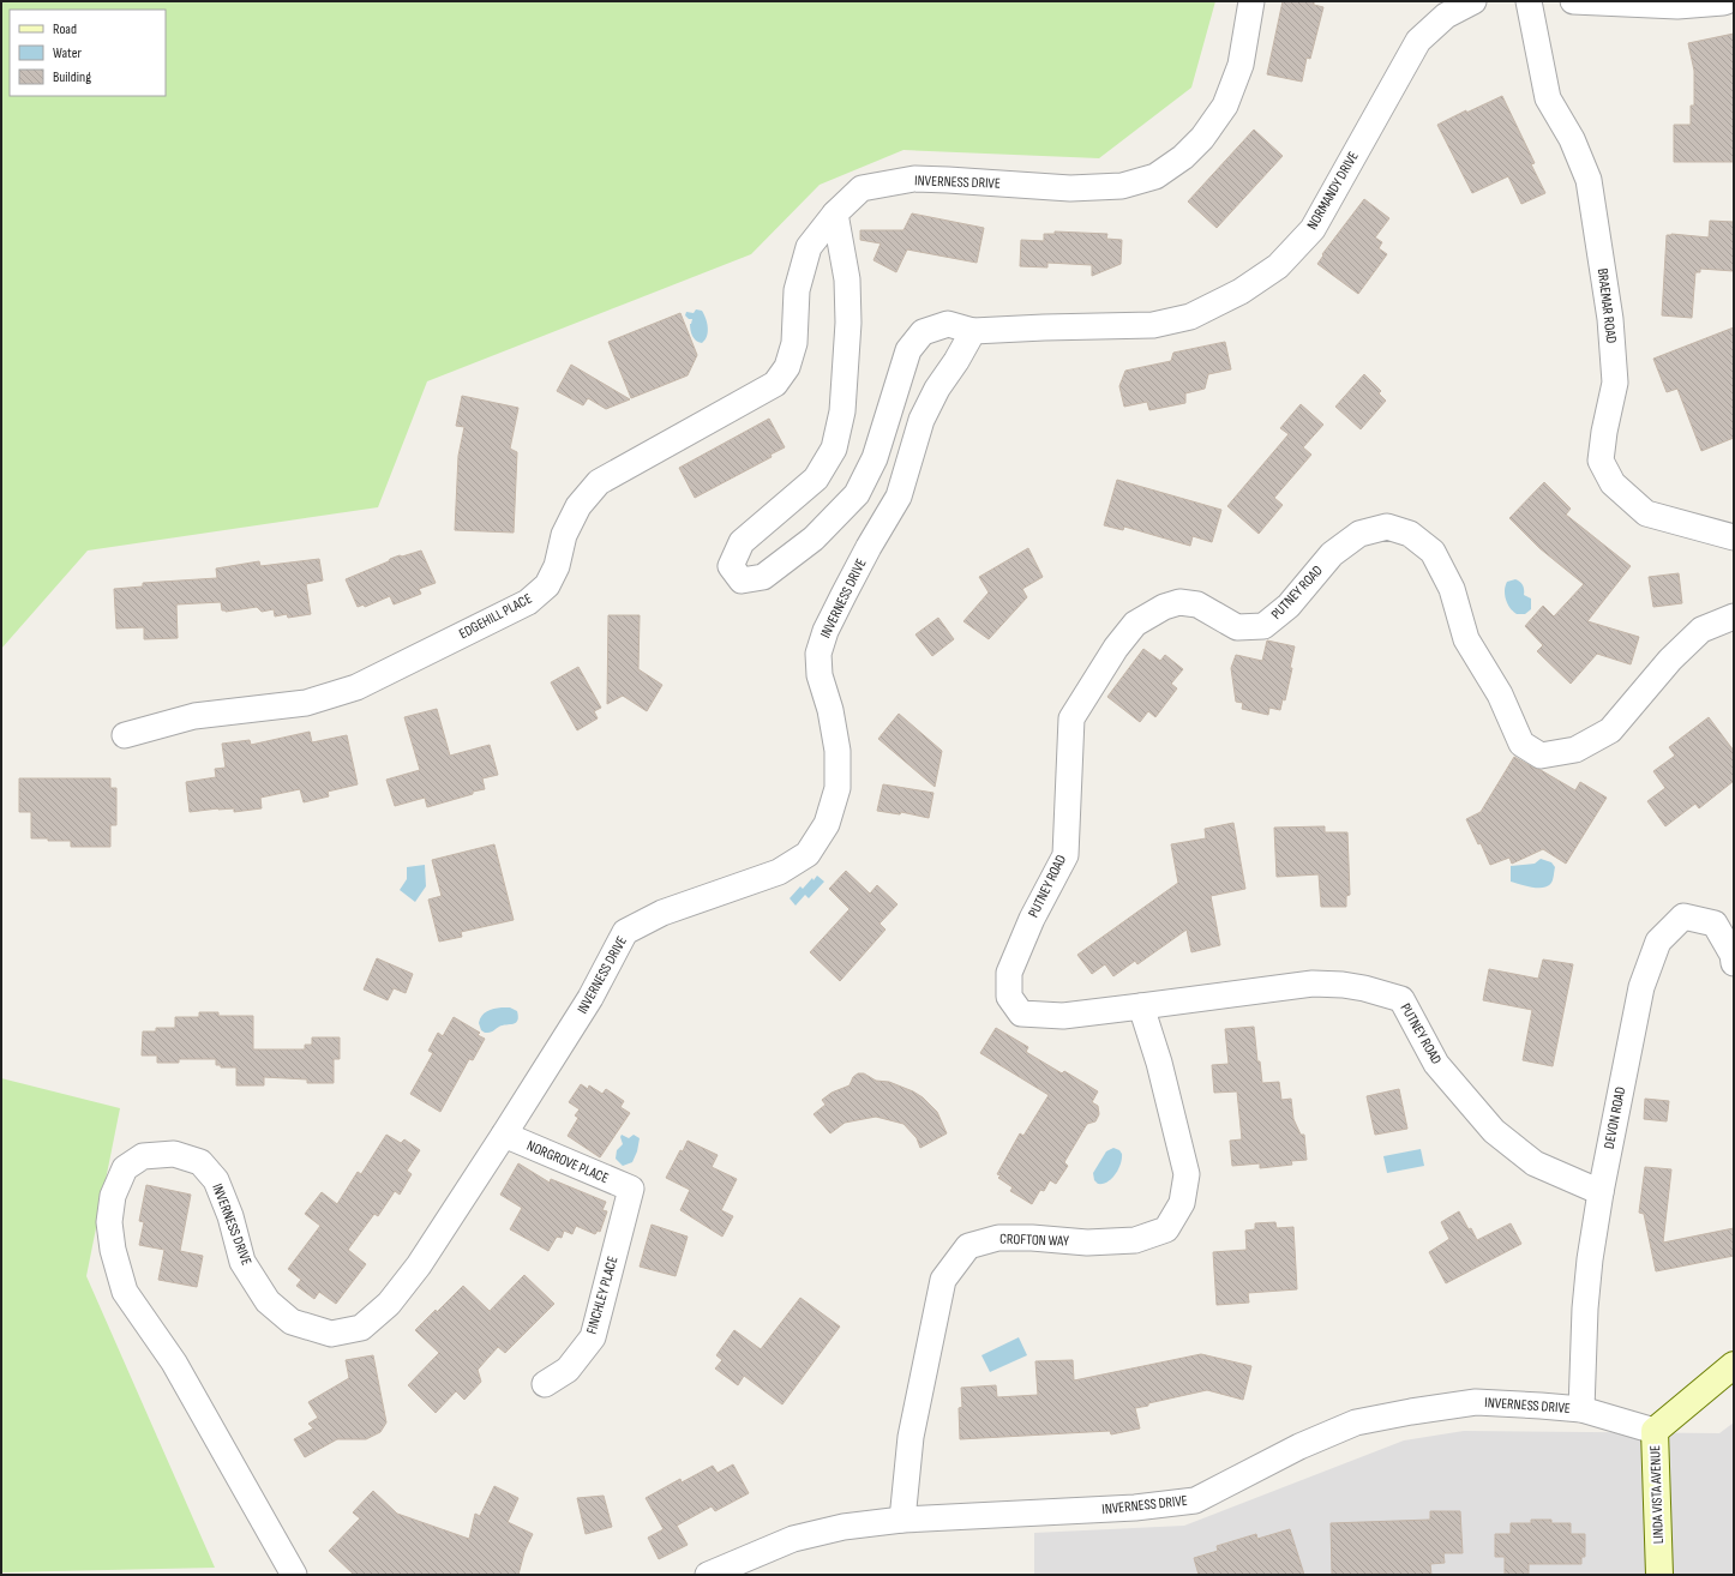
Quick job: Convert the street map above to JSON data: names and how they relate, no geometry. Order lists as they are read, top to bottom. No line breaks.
{"streets":{"main road":["LINDA VISTA AVENUE"],"street":["INVERNESS DRIVE","NORMANDY DRIVE","BRAEMAR ROAD","PUTNEY ROAD","EDGEHILL PLACE","DEVON ROAD","NORGROVE PLACE","CROFTON WAY","FINCHLEY PLACE"]},"crossings":[["INVERNESS DRIVE","NORMANDY DRIVE"],["INVERNESS DRIVE","EDGEHILL PLACE"],["INVERNESS DRIVE","DEVON ROAD"],["INVERNESS DRIVE","NORGROVE PLACE"],["INVERNESS DRIVE","CROFTON WAY"],["INVERNESS DRIVE","LINDA VISTA AVENUE"],["PUTNEY ROAD","DEVON ROAD"],["PUTNEY ROAD","CROFTON WAY"],["NORGROVE PLACE","FINCHLEY PLACE"]],"legend":["Road","Water","Building"]}
